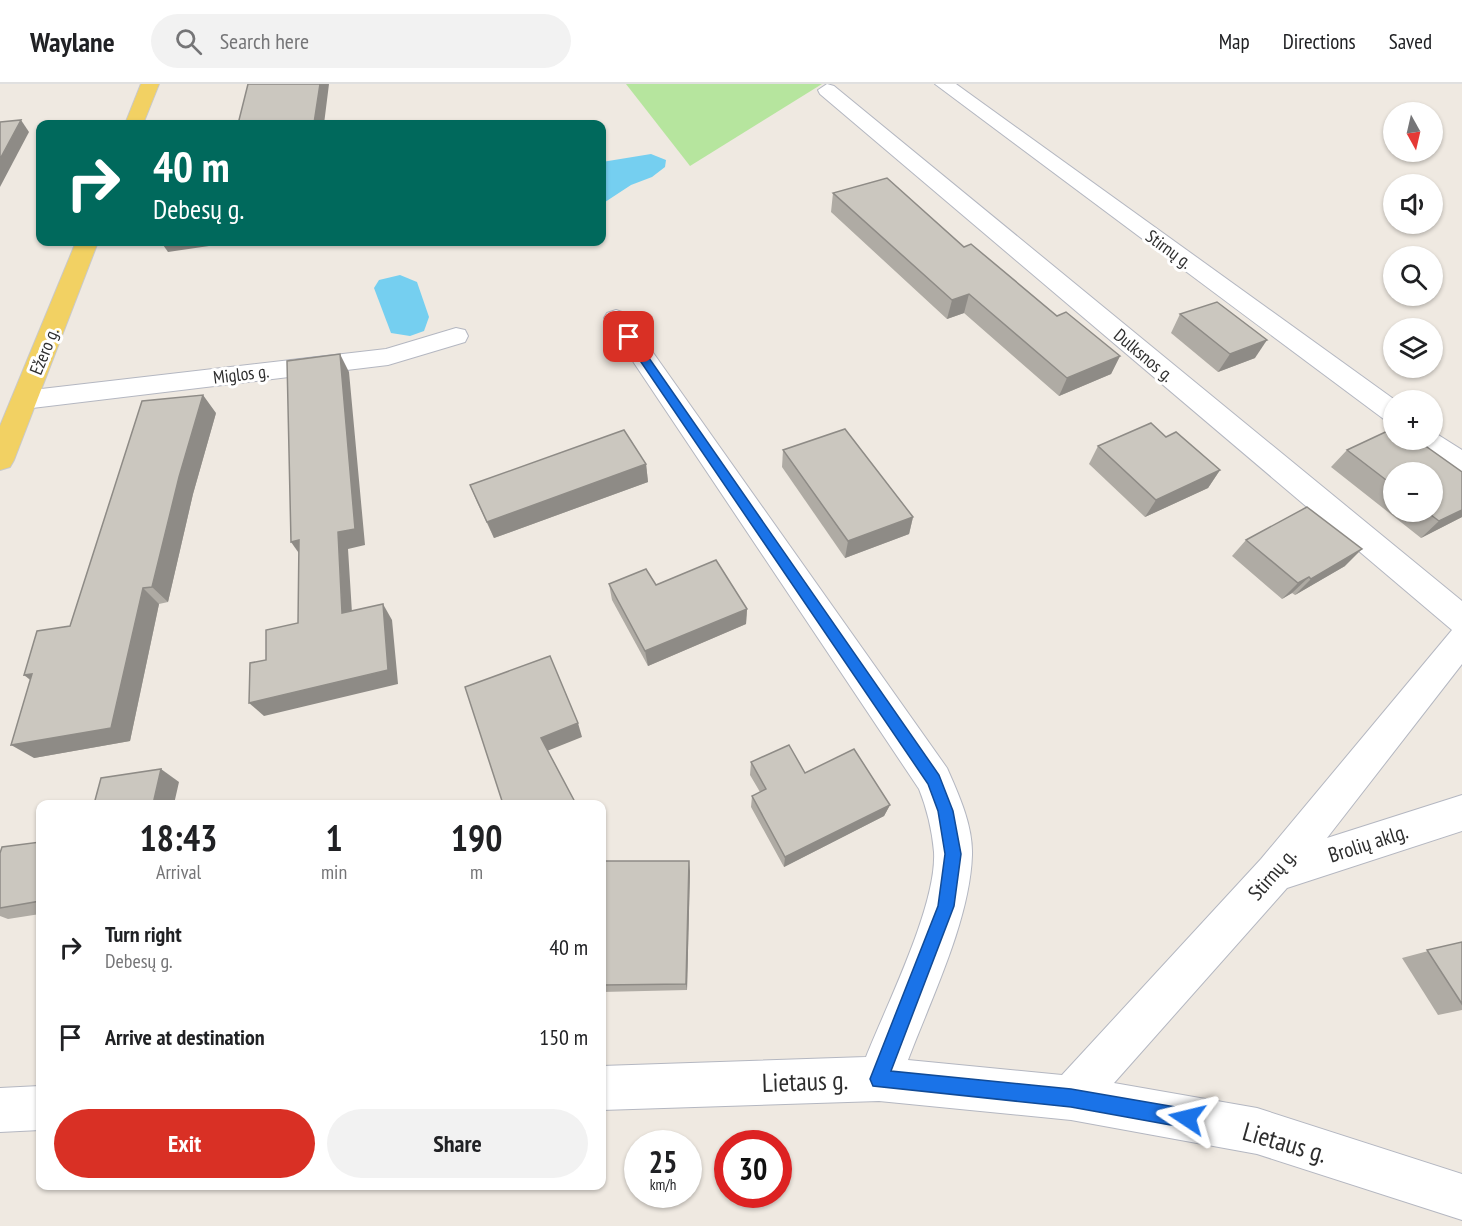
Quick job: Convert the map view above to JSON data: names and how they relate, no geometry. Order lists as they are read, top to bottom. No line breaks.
{"streets":{"main road":["Ežero g."],"street":["Stirnų g.","Dulksnos g.","Miglos g.","Brolių aklg.","Lietaus g."]},"crossings":[["Stirnų g.","Brolių aklg."],["Stirnų g.","Lietaus g."],["Ežero g.","Miglos g."]],"north":"bottom","page":{"header":"Waylane","search":"Search here","nav":["Map","Directions","Saved"],"map_buttons":["+","−"],"turn":["40 m","Debesų g."],"eta":["18:43","Arrival","1","min","190","m"],"list":[{"name":"Turn right","note":"Debesų g.","value":"40 m"},{"name":"Arrive at destination","value":"150 m"}],"buttons":["Exit","Share"],"speed":"25 km/h","limit":"30"}}
